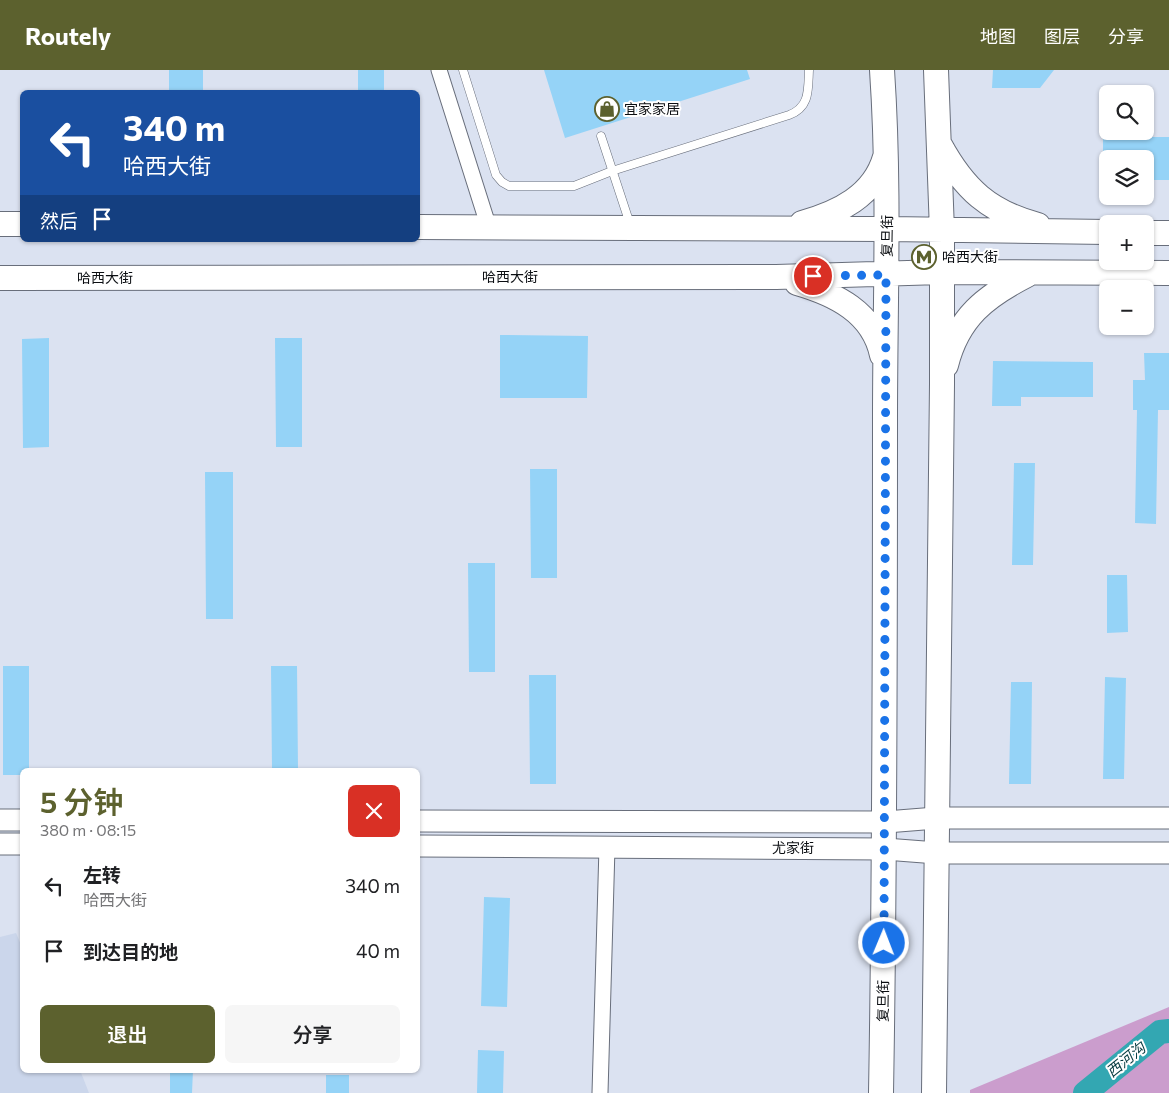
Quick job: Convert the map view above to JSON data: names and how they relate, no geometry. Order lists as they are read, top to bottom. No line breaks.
{"streets":{"main road":["复旦街","哈西大街","尤家街"]},"crossings":[["复旦街","哈西大街"],["复旦街","尤家街"]],"water":["西河沟"],"places":{"shop":["宜家家居"],"metro station":["哈西大街"]},"page":{"header":"Routely","nav":["地图","图层","分享"],"map_buttons":["+","−"],"turn":["340 m","哈西大街"],"then":"然后","heading":["5 分钟","380 m · 08:15"],"list":[{"name":"左转","note":"哈西大街","value":"340 m"},{"name":"到达目的地","value":"40 m"}],"buttons":["退出","分享"]}}
